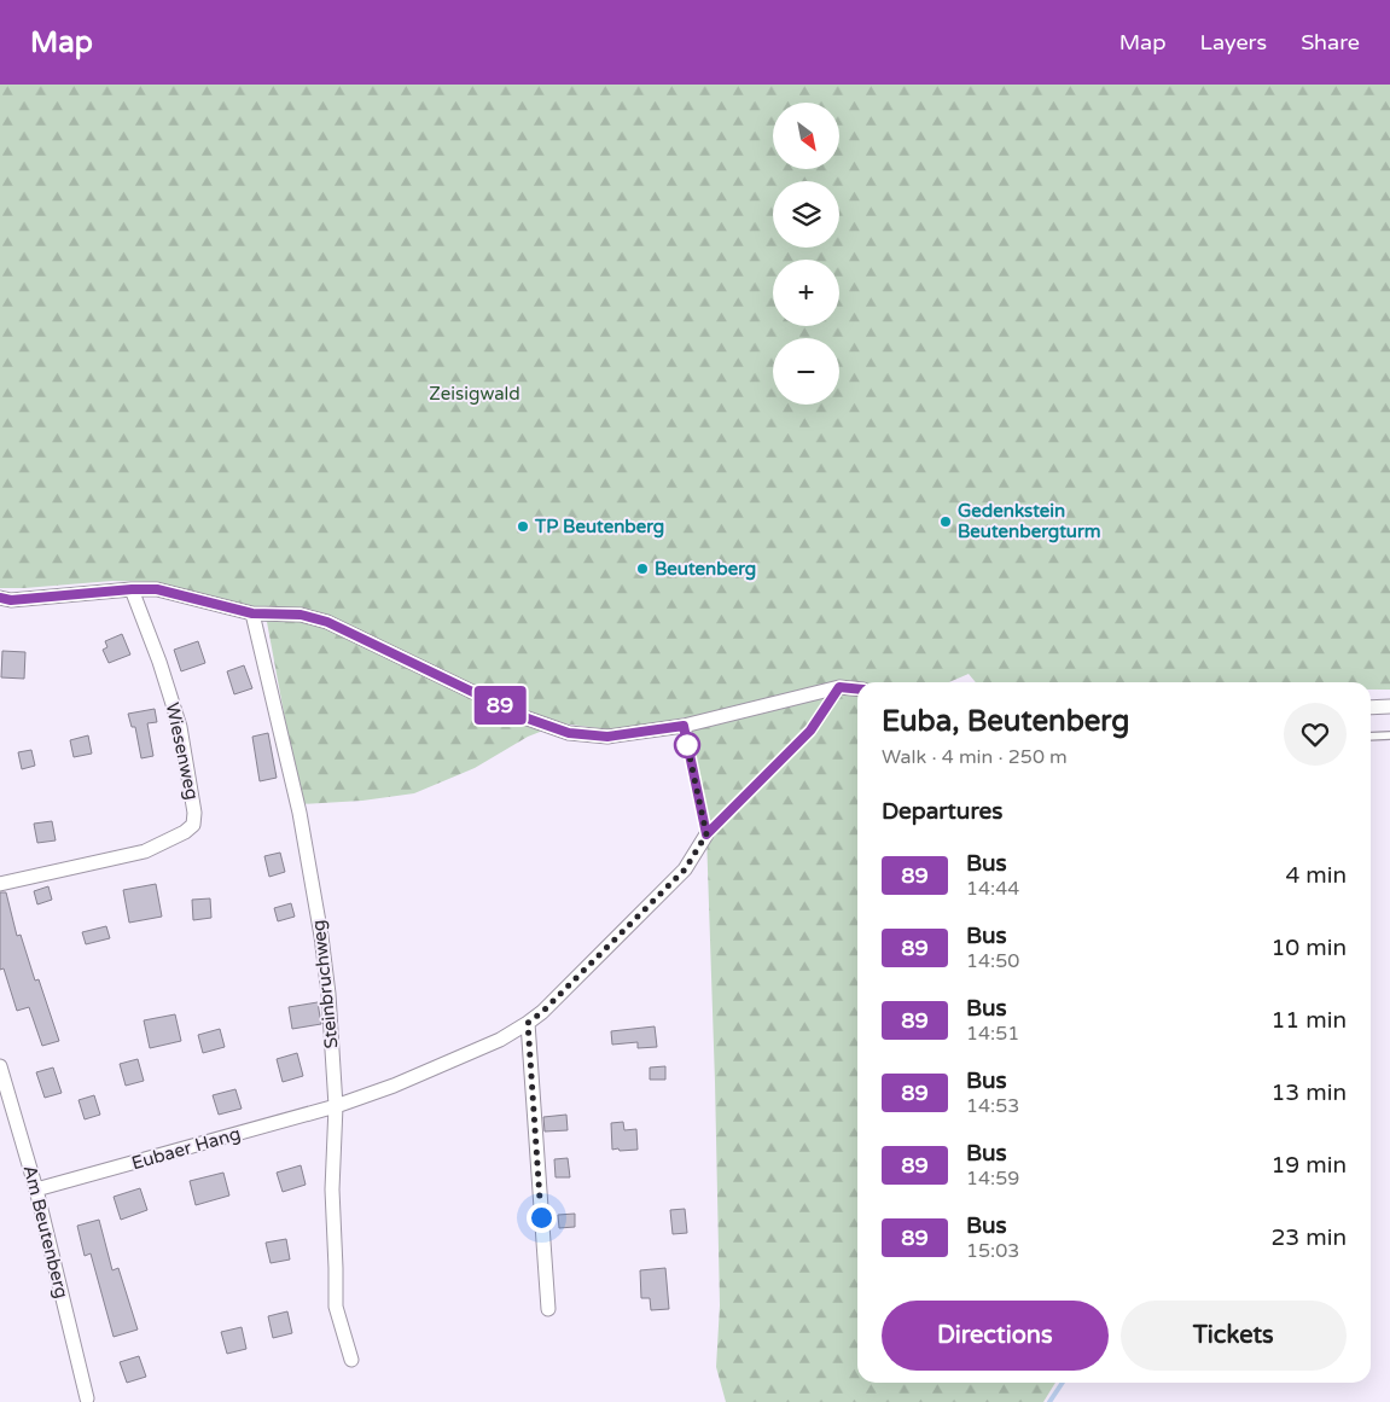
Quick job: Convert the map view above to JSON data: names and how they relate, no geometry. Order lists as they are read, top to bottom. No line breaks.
{"streets":{"street":["Wiesenweg","Steinbruchweg","Eubaer Hang","Am Beutenberg"]},"crossings":[["Steinbruchweg","Eubaer Hang"],["Eubaer Hang","Am Beutenberg"]],"parks":["Zeisigwald"],"places":["Gedenkstein Beutenbergturm","TP Beutenberg","Beutenberg"],"lines":["bus line 89"],"north":"bottom right","page":{"header":"Map","nav":["Map","Layers","Share"],"on_map":"89","map_buttons":["+","−"],"heading":[["Euba, Beutenberg","Walk · 4 min · 250 m"],"Departures"],"list":[{"mark":"89","name":"Bus","note":"14:44","value":"4 min"},{"mark":"89","name":"Bus","note":"14:50","value":"10 min"},{"mark":"89","name":"Bus","note":"14:51","value":"11 min"},{"mark":"89","name":"Bus","note":"14:53","value":"13 min"},{"mark":"89","name":"Bus","note":"14:59","value":"19 min"},{"mark":"89","name":"Bus","note":"15:03","value":"23 min"}],"buttons":["Directions","Tickets"]}}
